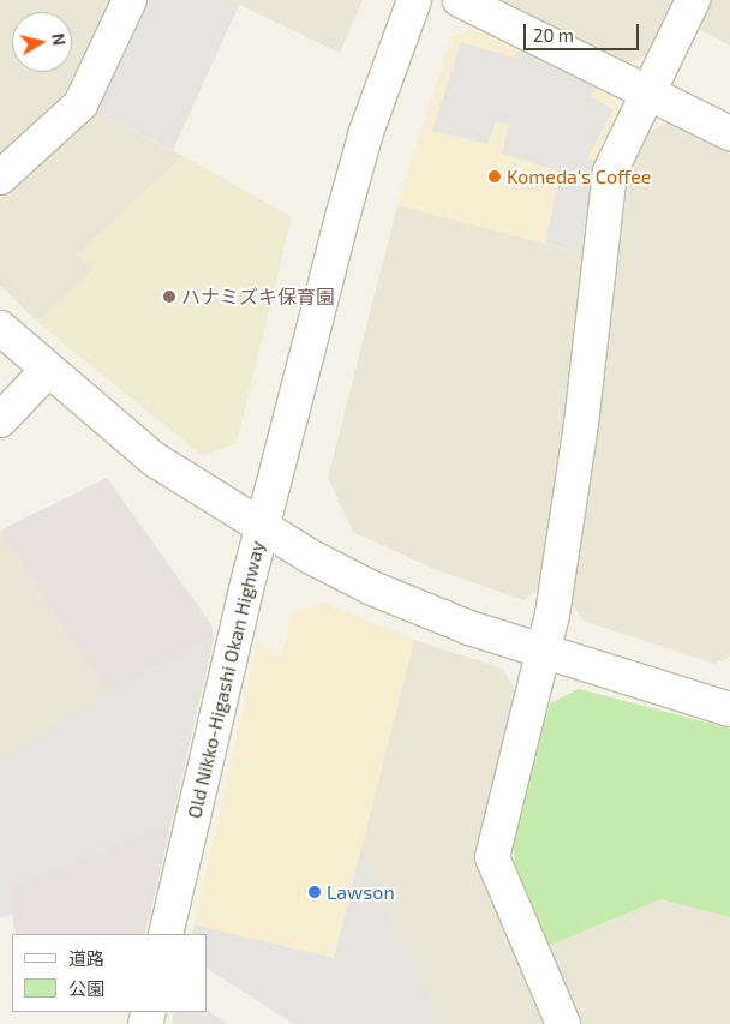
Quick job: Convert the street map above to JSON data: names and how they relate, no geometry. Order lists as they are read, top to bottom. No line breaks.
{"streets":{"street":["Old Nikko-Higashi Okan Highway"]},"places":["Komeda's Coffee","ハナミズキ保育園","Lawson"],"legend":["道路","公園"],"scale_bar":"20 m","north":"right"}
